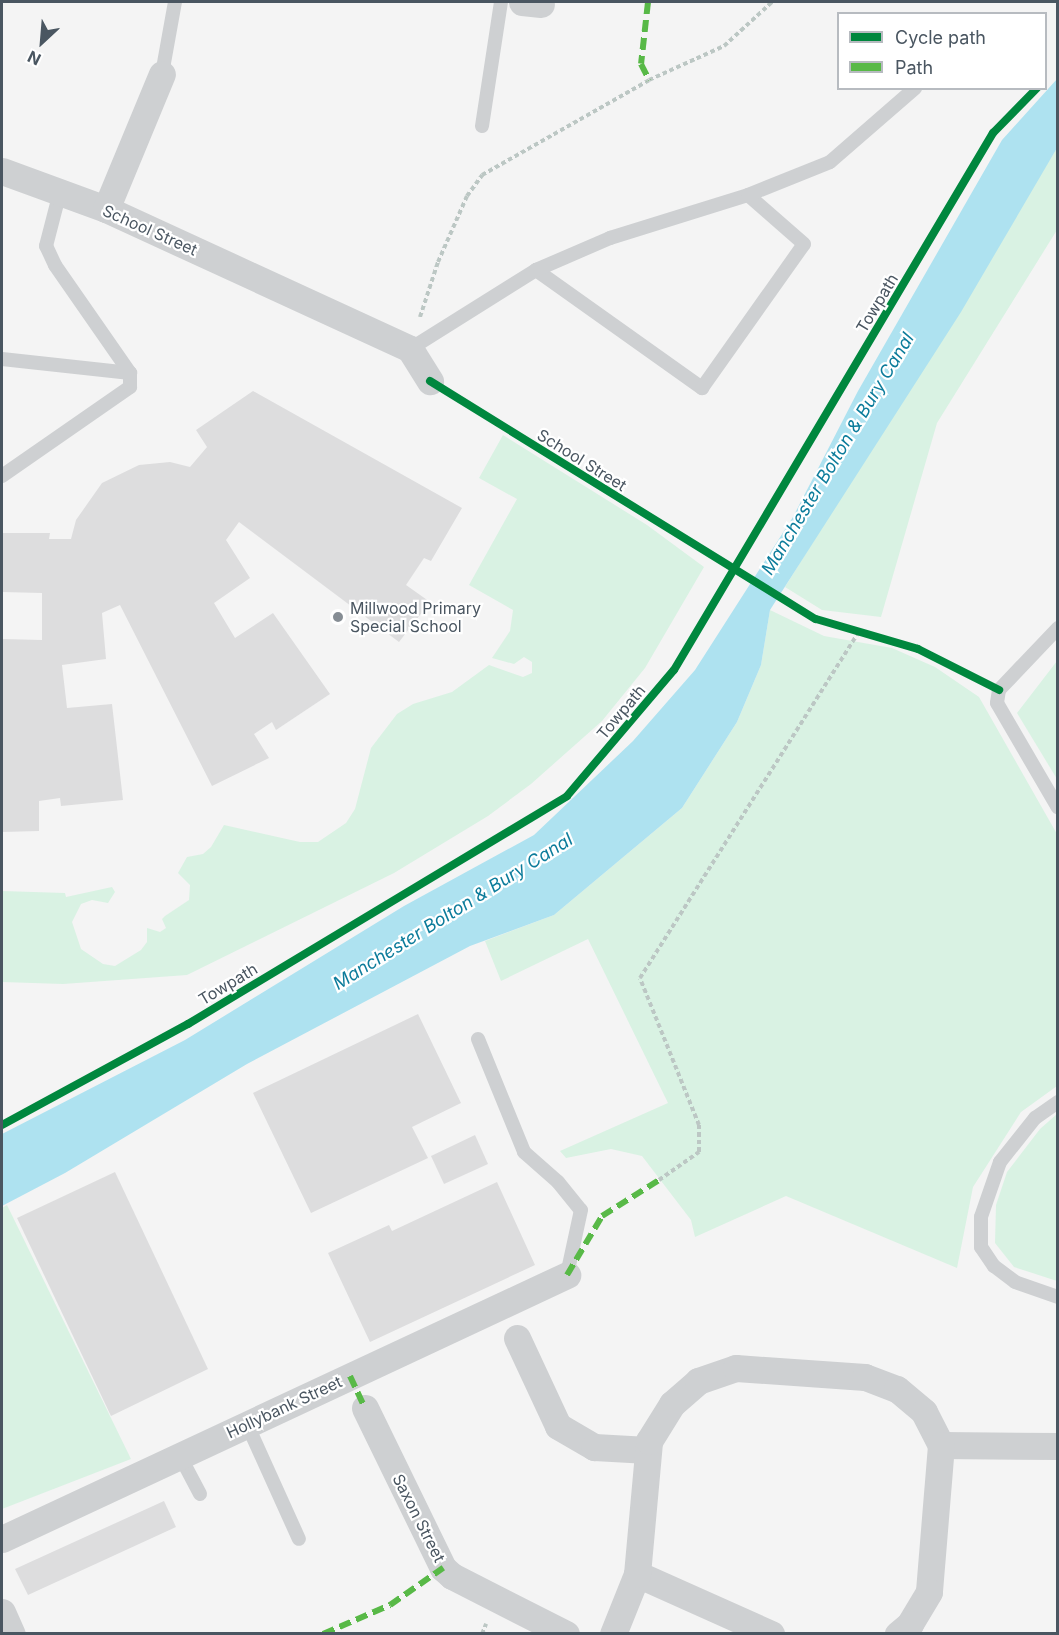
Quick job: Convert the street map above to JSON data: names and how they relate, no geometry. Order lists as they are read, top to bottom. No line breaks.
{"streets":{"street":["School Street","Hollybank Street","Saxon Street"],"cycle path":["Towpath"]},"water":["Manchester Bolton & Bury Canal"],"places":["Millwood Primary Special School"],"legend":["Cycle path","Path"],"north":"bottom left"}
